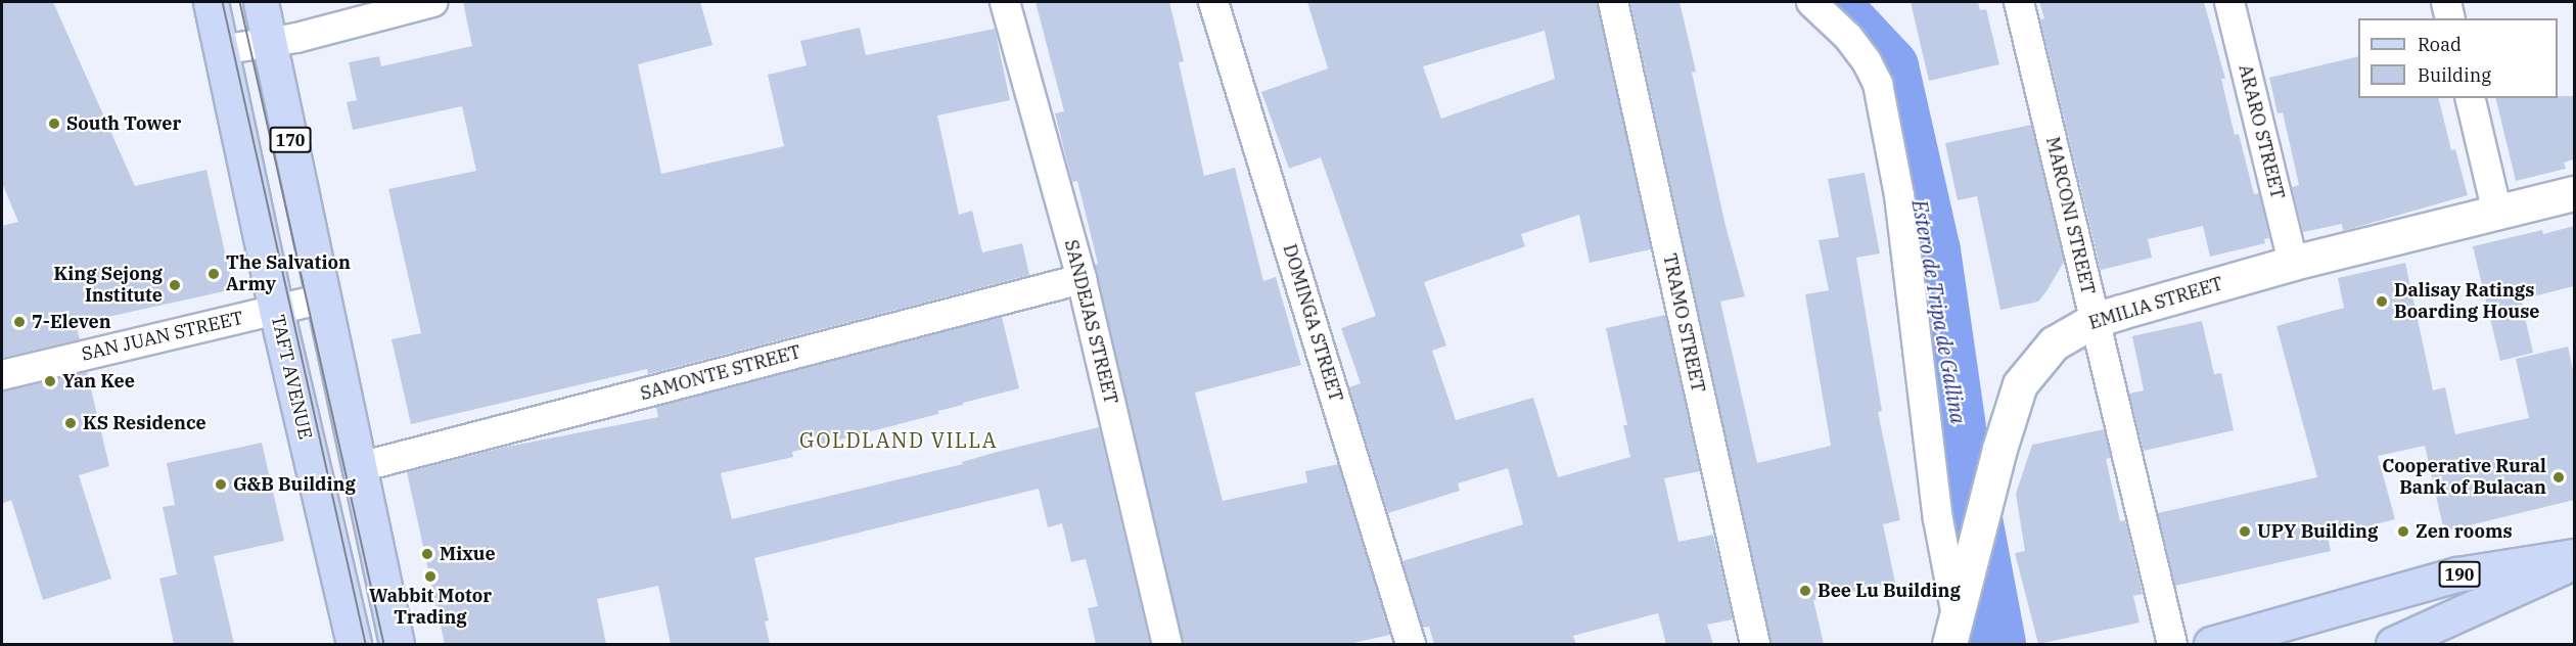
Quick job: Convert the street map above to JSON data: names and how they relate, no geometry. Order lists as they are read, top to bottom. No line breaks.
{"streets":{"main road":["170","TAFT AVENUE","190"],"street":["ARARO STREET","MARCONI STREET","EMILIA STREET","SANDEJAS STREET","DOMINGA STREET","TRAMO STREET","SAN JUAN STREET","SAMONTE STREET"]},"crossings":[["ARARO STREET","EMILIA STREET"],["170","SAN JUAN STREET"],["170","SAMONTE STREET"],["MARCONI STREET","EMILIA STREET"],["SANDEJAS STREET","SAMONTE STREET"],["SAN JUAN STREET","TAFT AVENUE"]],"districts":["GOLDLAND VILLA"],"water":["Estero de Tripa de Gallina"],"places":["South Tower","The Salvation Army","King Sejong Institute","Dalisay Ratings Boarding House","7-Eleven","Yan Kee","KS Residence","Cooperative Rural Bank of Bulacan","G&B Building","UPY Building","Zen rooms","Mixue","Wabbit Motor Trading","Bee Lu Building"],"legend":["Road","Building"]}
